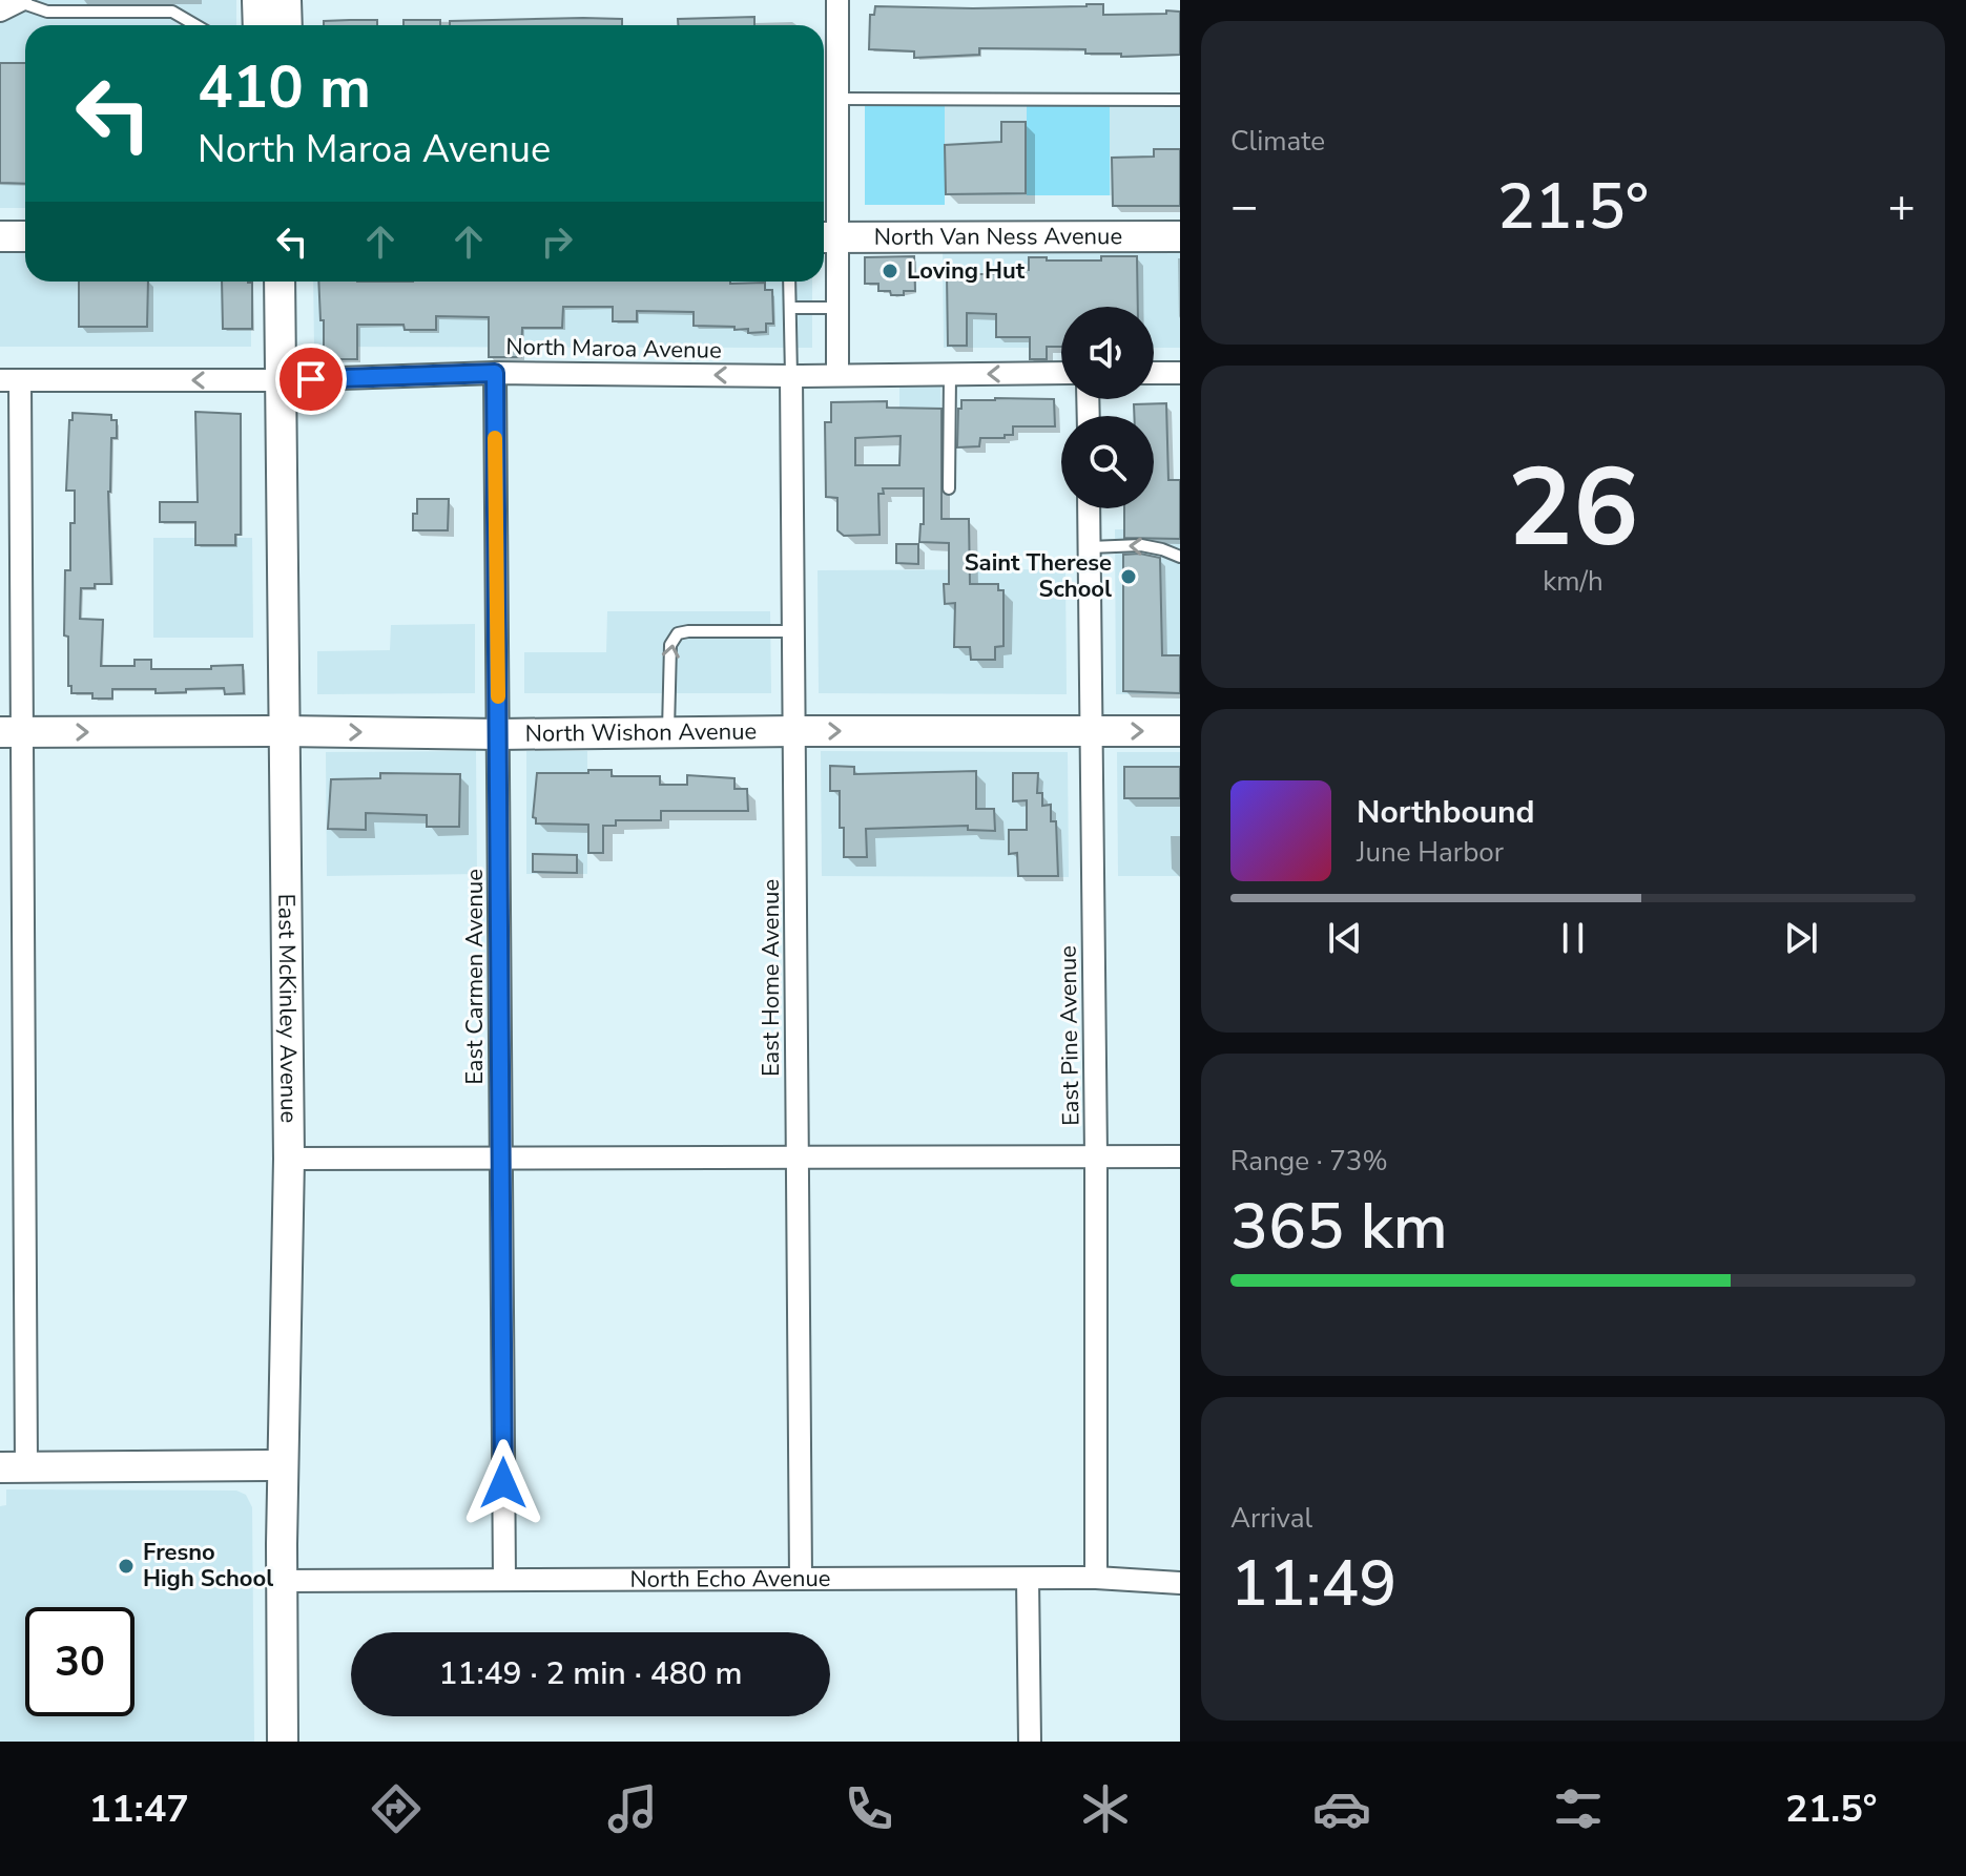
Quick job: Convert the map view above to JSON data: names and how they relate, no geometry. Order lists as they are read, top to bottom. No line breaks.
{"streets":{"main road":["North Van Ness Avenue","North Wishon Avenue","East McKinley Avenue"],"street":["North Maroa Avenue","East Carmen Avenue","East Home Avenue","East Pine Avenue","North Echo Avenue"]},"crossings":[["North Maroa Avenue","East Carmen Avenue"],["North Maroa Avenue","East Home Avenue"],["North Maroa Avenue","East McKinley Avenue"],["North Wishon Avenue","East Carmen Avenue"],["North Wishon Avenue","East Home Avenue"],["North Wishon Avenue","East McKinley Avenue"],["North Wishon Avenue","East Pine Avenue"],["East Carmen Avenue","North Echo Avenue"],["East Home Avenue","North Echo Avenue"],["East McKinley Avenue","North Echo Avenue"],["East Pine Avenue","North Echo Avenue"]],"one_way":["North Maroa Avenue","North Wishon Avenue"],"places":["Loving Hut","Saint Therese School","Fresno High School"],"page":{"tile":["Climate",["26","km/h"],["Range · 73%","365 km"],["Arrival","11:49"]],"turn":["410 m","North Maroa Avenue"],"heat":["−","21.5°","+"],"song":["Northbound","June Harbor"],"limit":"30","trip":"11:49 · 2 min · 480 m","tabs":["11:47","21.5°"]}}
